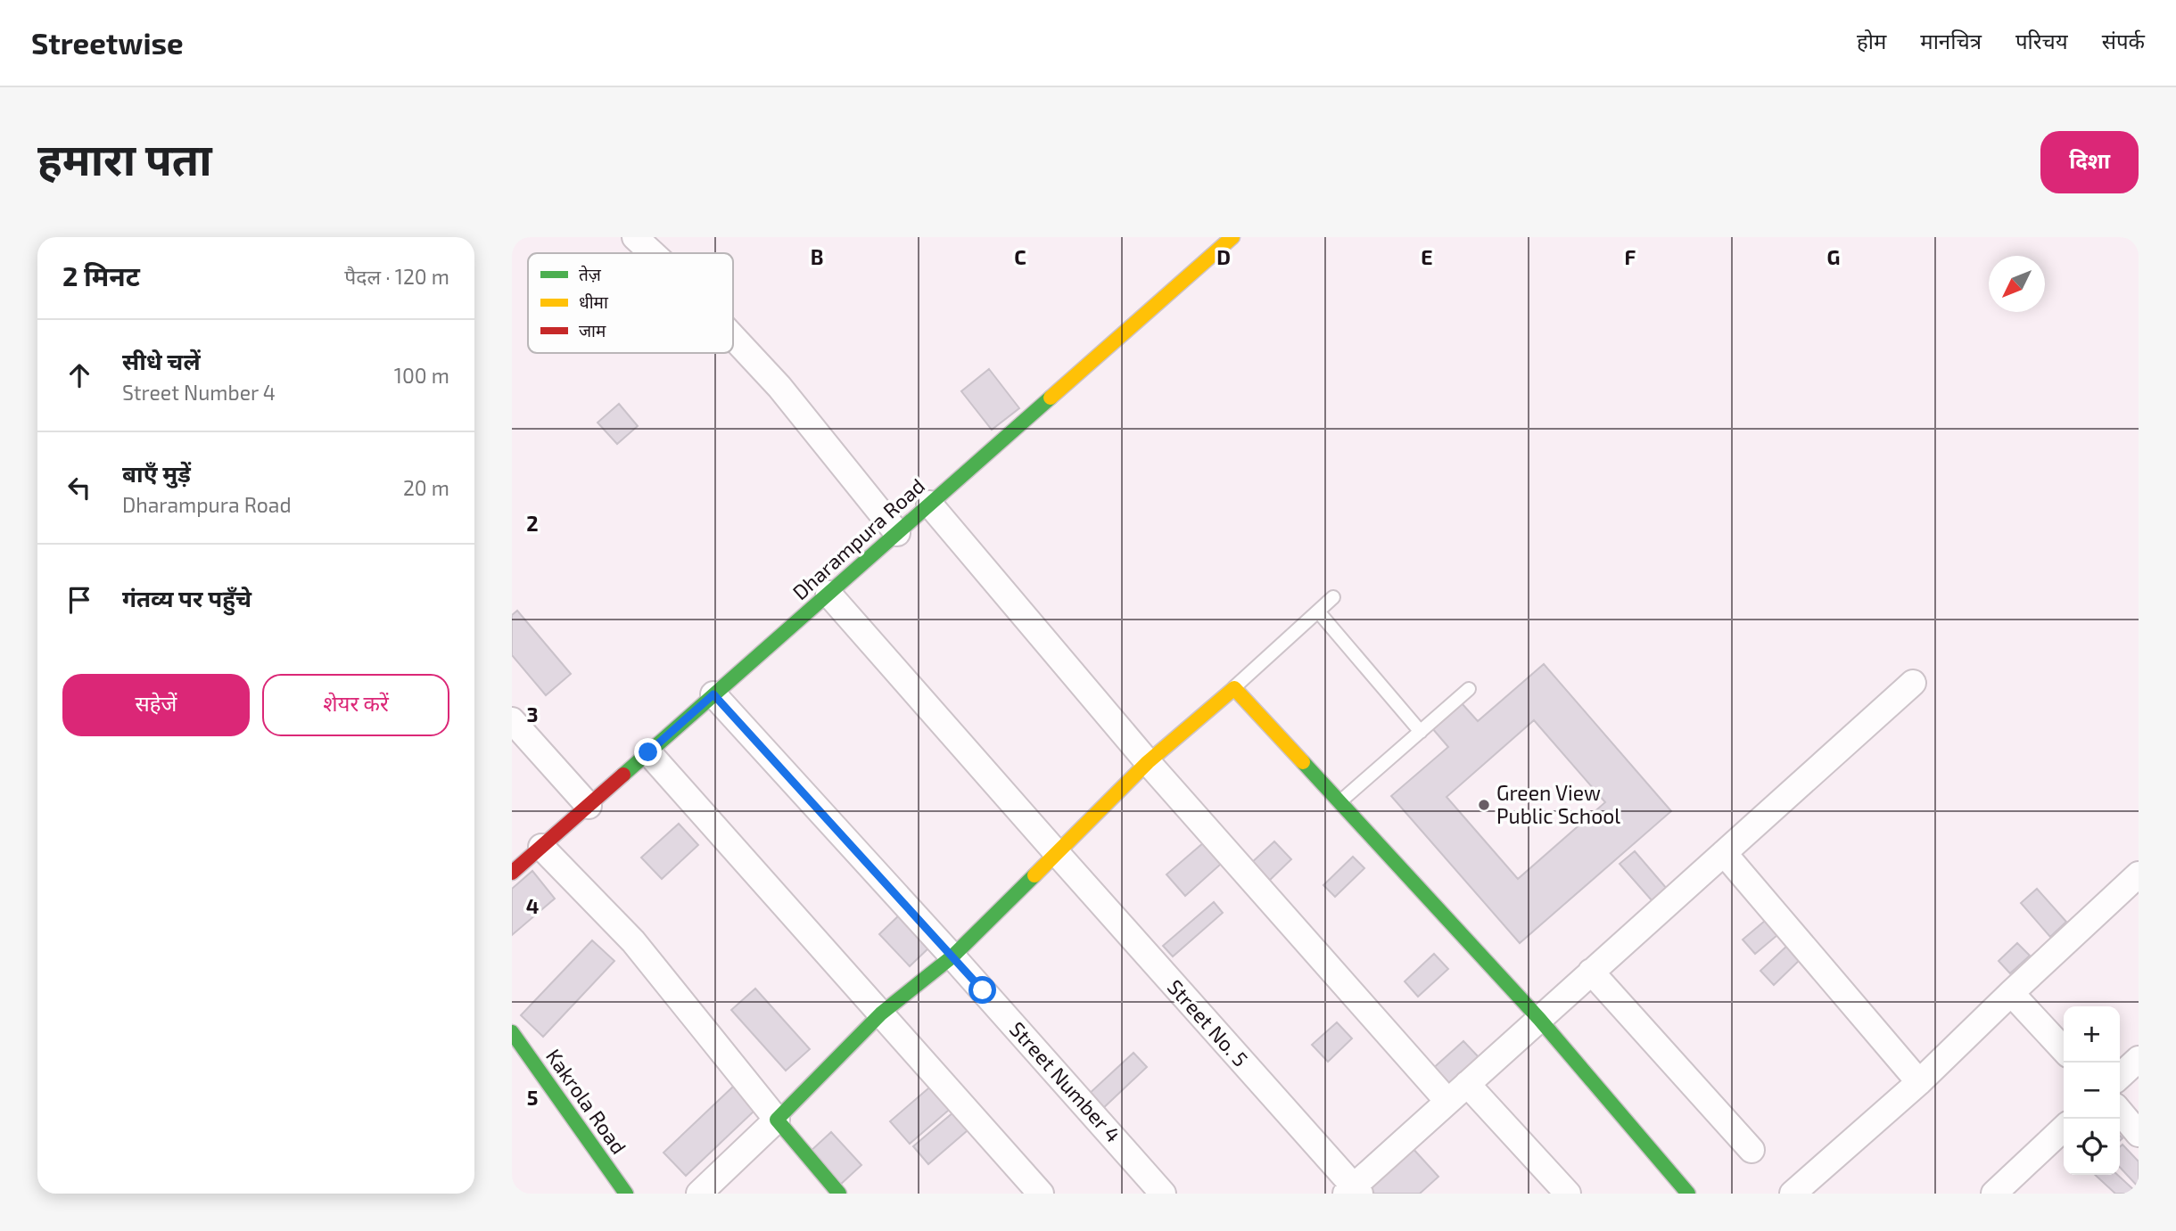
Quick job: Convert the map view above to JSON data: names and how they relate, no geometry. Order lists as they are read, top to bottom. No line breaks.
{"streets":{"street":["Dharampura Road","Street No. 5","Street Number 4","Kakrola Road"]},"crossings":[["Dharampura Road","Street No. 5"],["Dharampura Road","Street Number 4"]],"places":["Green View Public School"],"legend":["तेज़","धीमा","जाम"],"north":"bottom left","page":{"header":"Streetwise","nav":["होम","मानचित्र","परिचय","संपर्क"],"buttons":["दिशा",["सहेजें","शेयर करें"]],"title":"हमारा पता","heading":["2 मिनट","पैदल · 120 m"],"list":[["सीधे चलें","Street Number 4","100 m"],["बाएँ मुड़ें","Dharampura Road","20 m"],"गंतव्य पर पहुँचे"],"map_buttons":["+","−"]},"grid":{"columns":["B","C","D","E","F","G"],"rows":["2","3","4","5"]}}
